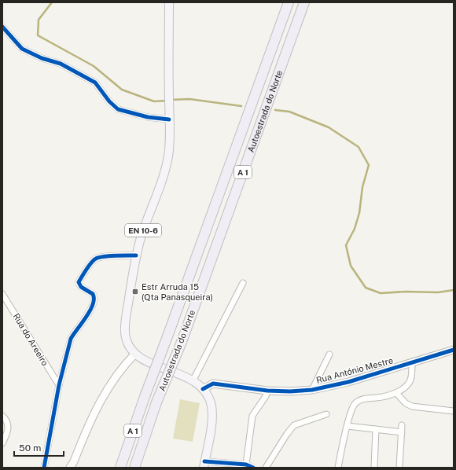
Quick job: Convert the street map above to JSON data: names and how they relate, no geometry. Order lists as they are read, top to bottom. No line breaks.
{"streets":{"highway":["Autoestrada do Norte","A 1"],"main road":["EN 10-6"],"street":["Rua do Areeiro","Rua António Mestre"]},"crossings":[["EN 10-6","Rua António Mestre"]],"places":{"transit":["Estr Arruda 15 (Qta Panasqueira)"]},"scale_bar":"50 m"}
